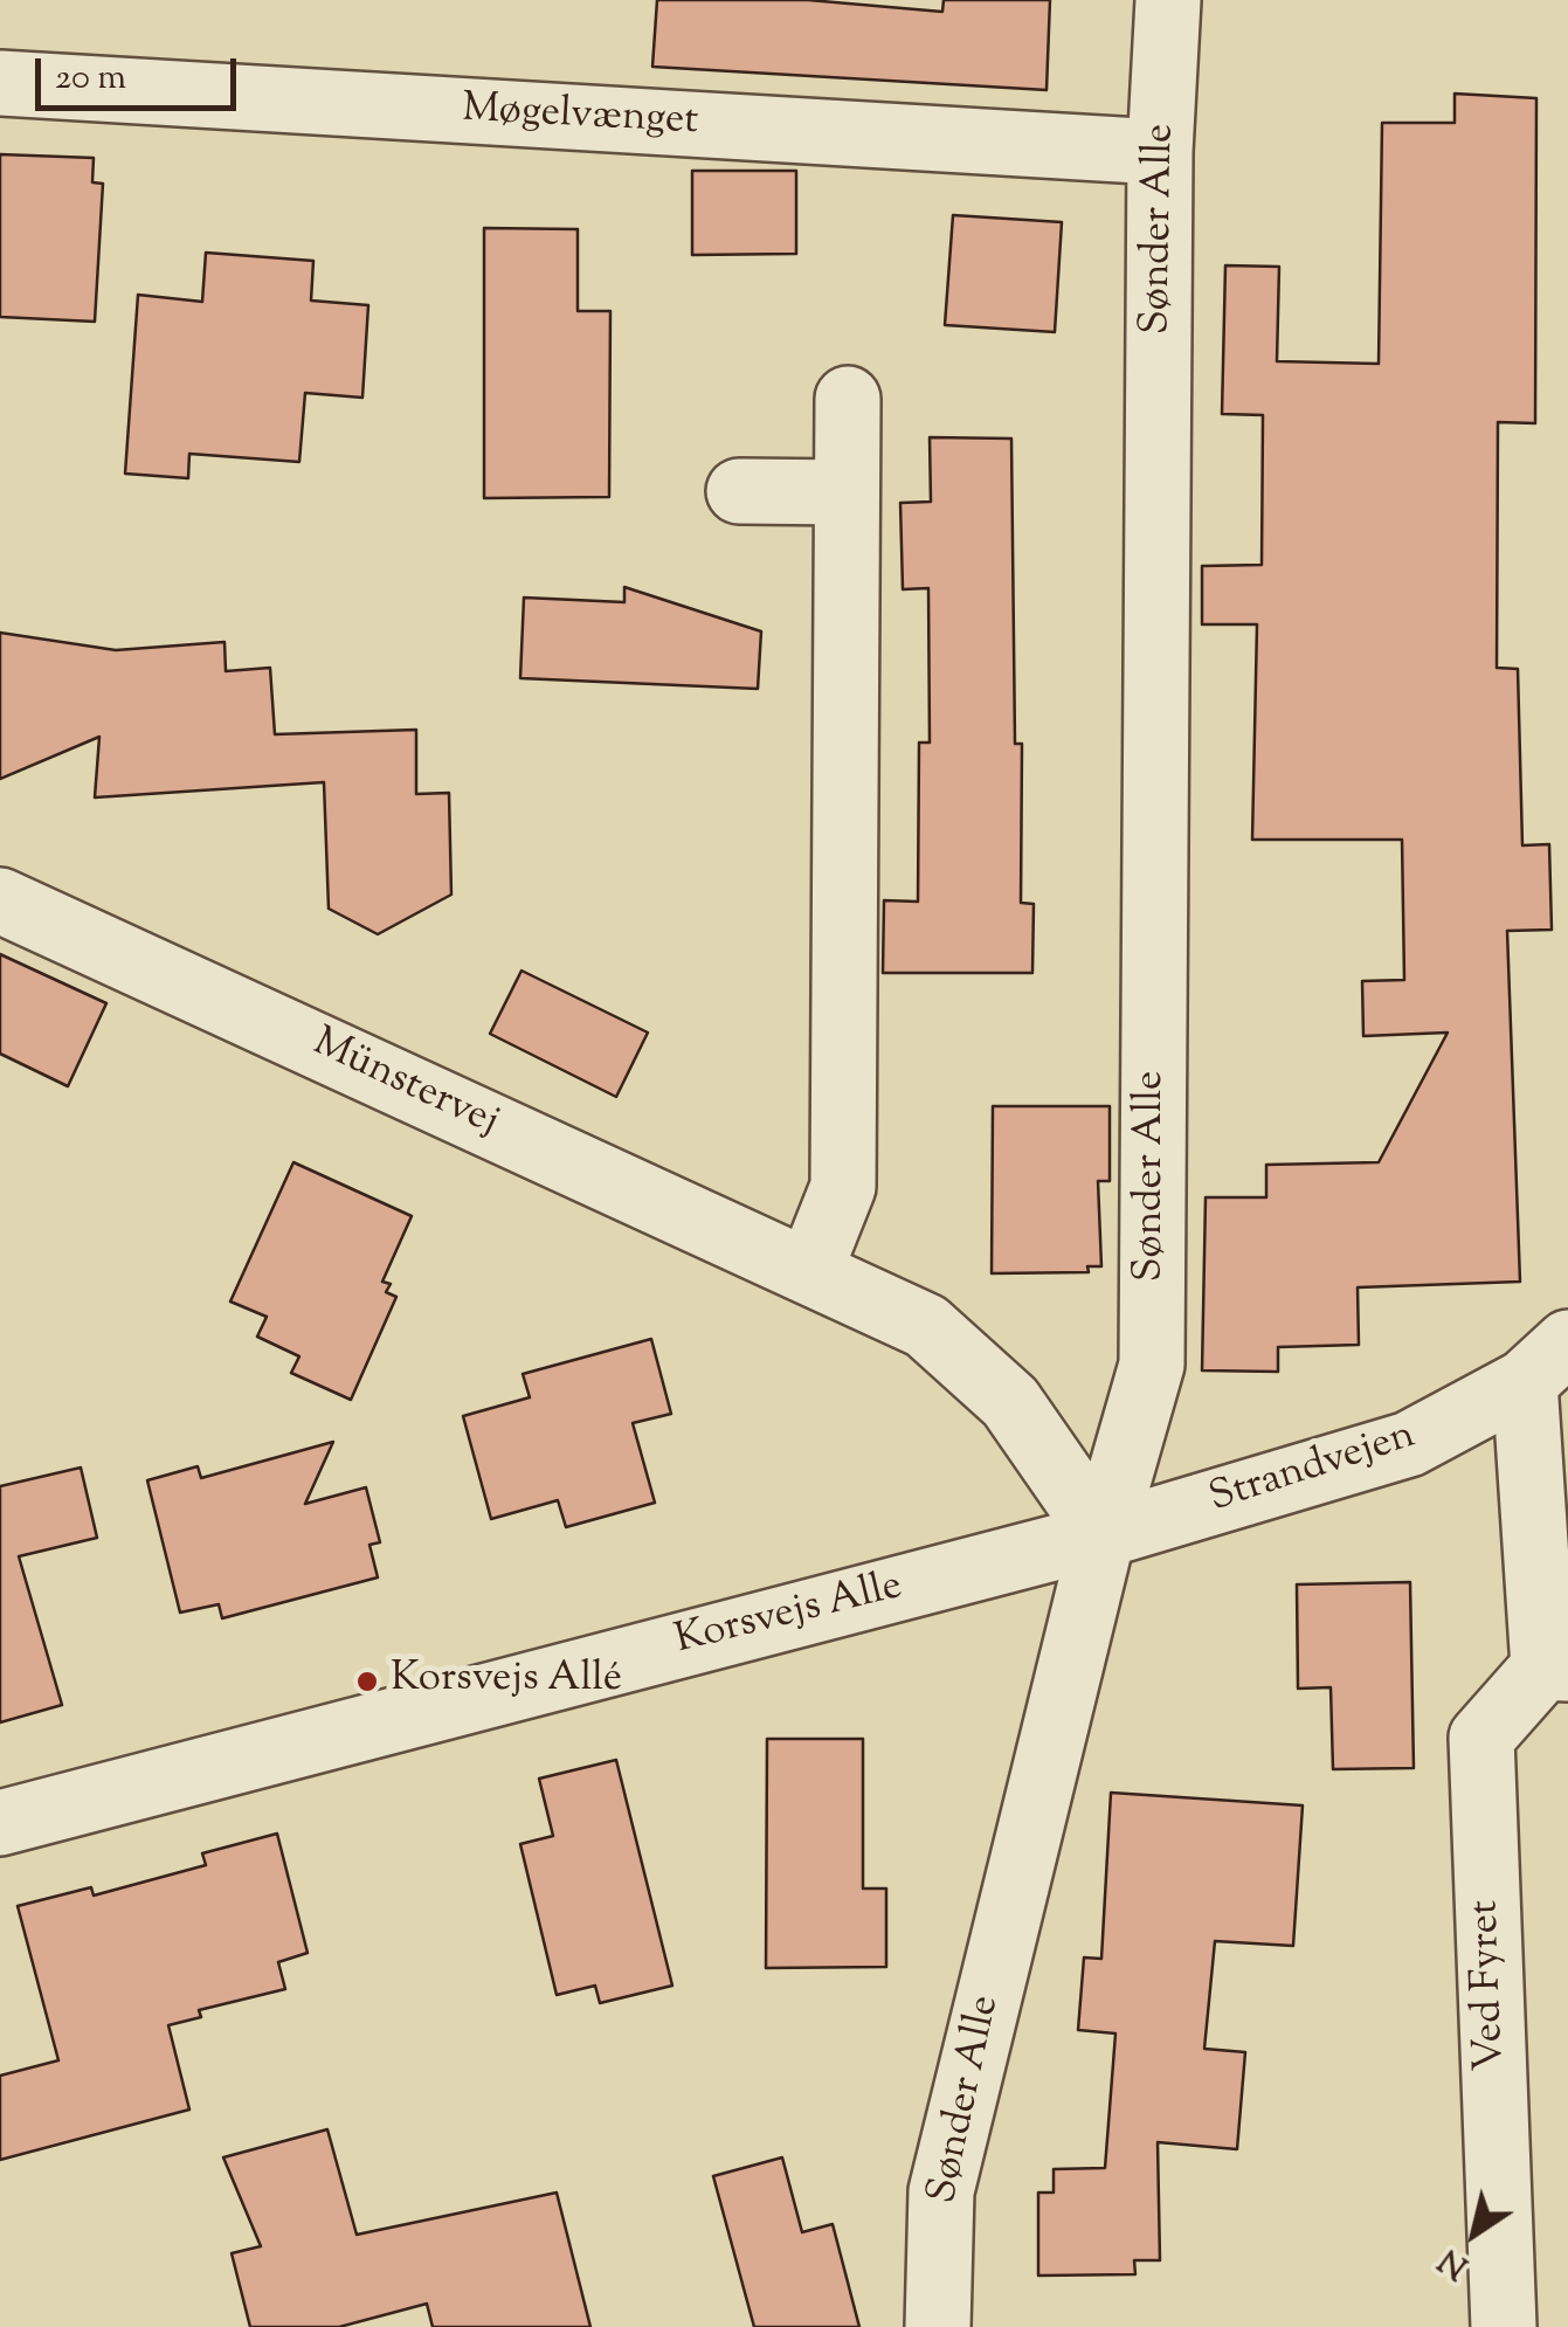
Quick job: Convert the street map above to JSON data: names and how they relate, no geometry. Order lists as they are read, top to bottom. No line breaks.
{"streets":{"street":["Møgelvænget","Sønder Alle","Münstervej","Strandvejen","Korsvejs Alle","Ved Fyret"]},"crossings":[["Møgelvænget","Sønder Alle"],["Sønder Alle","Münstervej"],["Sønder Alle","Strandvejen"],["Sønder Alle","Korsvejs Alle"],["Münstervej","Strandvejen"],["Münstervej","Korsvejs Alle"],["Strandvejen","Korsvejs Alle"],["Strandvejen","Ved Fyret"]],"places":["Korsvejs Allé"],"scale_bar":"20 m","north":"bottom left"}
